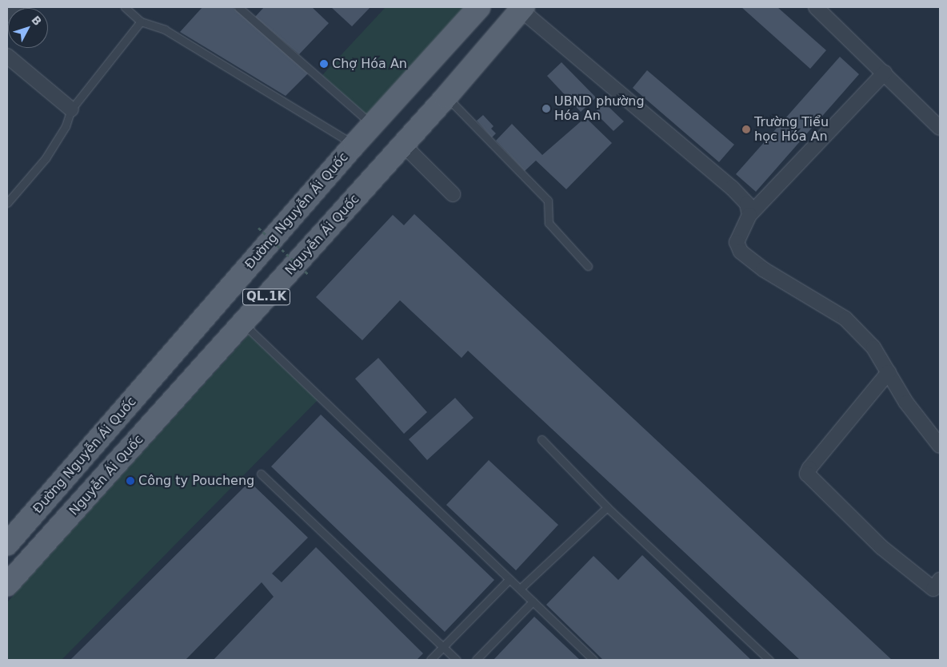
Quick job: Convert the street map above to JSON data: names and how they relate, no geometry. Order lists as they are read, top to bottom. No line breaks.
{"streets":{"main road":["Đường Nguyễn Ái Quốc","Nguyễn Ái Quốc","QL.1K"]},"places":["Chợ Hóa An","UBND phường Hóa An","Trường Tiểu học Hóa An","Công ty Poucheng"],"north":"top right"}
